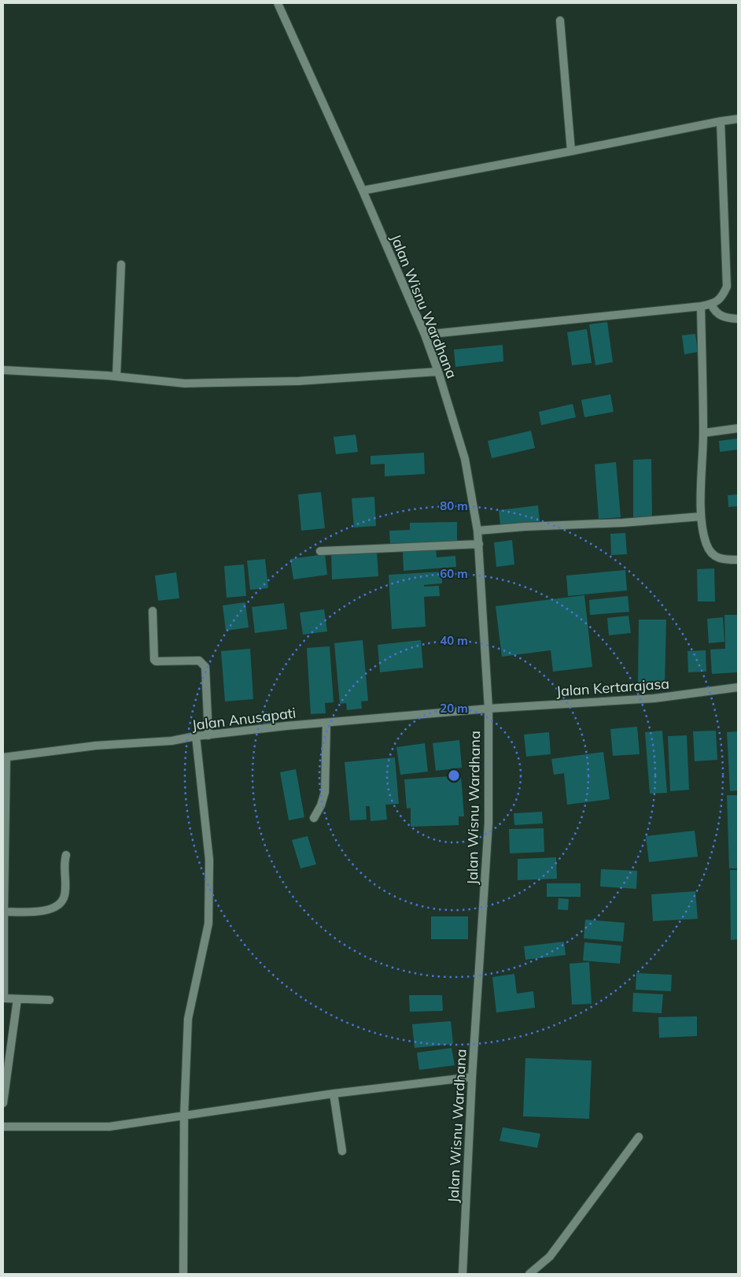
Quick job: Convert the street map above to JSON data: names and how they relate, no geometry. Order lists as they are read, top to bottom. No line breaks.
{"streets":{"street":["Jalan Wisnu Wardhana","Jalan Kertarajasa","Jalan Anusapati"]},"crossings":[["Jalan Wisnu Wardhana","Jalan Kertarajasa"],["Jalan Wisnu Wardhana","Jalan Anusapati"],["Jalan Kertarajasa","Jalan Anusapati"]],"rings":["80 m","60 m","40 m","20 m"]}
